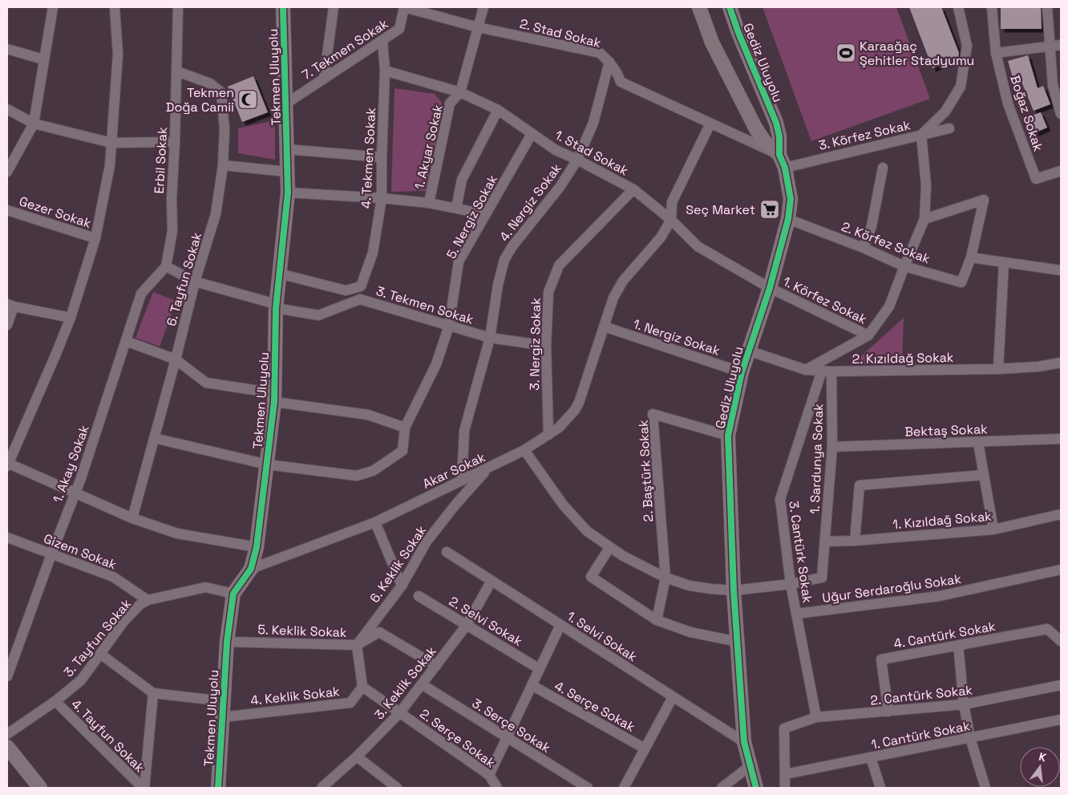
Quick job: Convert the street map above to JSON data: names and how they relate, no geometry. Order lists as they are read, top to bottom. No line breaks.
{"streets":{"street":["2. Stad Sokak","7. Tekmen Sokak","Gediz Uluyolu","Tekmen Uluyolu","Boğaz Sokak","3. Körfez Sokak","1. Akyar Sokak","1. Stad Sokak","4. Tekmen Sokak","Erbil Sokak","4. Nergiz Sokak","Gezer Sokak","5. Nergiz Sokak","2. Körfez Sokak","6. Tayfun Sokak","1. Körfez Sokak","3. Tekmen Sokak","1. Nergiz Sokak","3. Nergiz Sokak","2. Kızıldağ Sokak","Bektaş Sokak","1. Sardunya Sokak","1. Akay Sokak","Akar Sokak","2. Baştürk Sokak","1. Kızıldağ Sokak","Gizem Sokak","3. Cantürk Sokak","6. Keklik Sokak","Uğur Serdaroğlu Sokak","2. Selvi Sokak","5. Keklik Sokak","4. Cantürk Sokak","1. Selvi Sokak","3. Tayfun Sokak","3. Keklik Sokak","2. Cantürk Sokak","4. Keklik Sokak","4. Serçe Sokak","3. Serçe Sokak","1. Cantürk Sokak","4. Tayfun Sokak","2. Serçe Sokak"]},"crossings":[["2. Stad Sokak","7. Tekmen Sokak"],["2. Stad Sokak","Gediz Uluyolu"],["2. Stad Sokak","3. Körfez Sokak"],["2. Stad Sokak","1. Akyar Sokak"],["2. Stad Sokak","4. Nergiz Sokak"],["7. Tekmen Sokak","Tekmen Uluyolu"],["7. Tekmen Sokak","4. Tekmen Sokak"],["Gediz Uluyolu","3. Körfez Sokak"],["Gediz Uluyolu","1. Stad Sokak"],["Gediz Uluyolu","2. Körfez Sokak"],["Gediz Uluyolu","1. Körfez Sokak"],["Gediz Uluyolu","1. Nergiz Sokak"],["Gediz Uluyolu","2. Kızıldağ Sokak"],["Gediz Uluyolu","1. Sardunya Sokak"],["Gediz Uluyolu","2. Baştürk Sokak"],["Gediz Uluyolu","1. Selvi Sokak"],["Tekmen Uluyolu","4. Tekmen Sokak"],["Tekmen Uluyolu","3. Tekmen Sokak"],["Tekmen Uluyolu","Akar Sokak"],["Tekmen Uluyolu","5. Keklik Sokak"],["Tekmen Uluyolu","4. Keklik Sokak"],["1. Akyar Sokak","1. Stad Sokak"],["1. Stad Sokak","4. Tekmen Sokak"],["1. Stad Sokak","4. Nergiz Sokak"],["1. Stad Sokak","5. Nergiz Sokak"],["1. Stad Sokak","1. Körfez Sokak"],["1. Stad Sokak","3. Nergiz Sokak"],["1. Stad Sokak","Akar Sokak"],["Erbil Sokak","6. Tayfun Sokak"],["Erbil Sokak","1. Akay Sokak"],["4. Nergiz Sokak","3. Tekmen Sokak"],["4. Nergiz Sokak","Akar Sokak"],["5. Nergiz Sokak","3. Tekmen Sokak"],["3. Tekmen Sokak","3. Nergiz Sokak"],["1. Nergiz Sokak","Akar Sokak"],["3. Nergiz Sokak","Akar Sokak"],["2. Kızıldağ Sokak","1. Sardunya Sokak"],["2. Kızıldağ Sokak","3. Cantürk Sokak"],["Bektaş Sokak","1. Sardunya Sokak"],["1. Sardunya Sokak","Akar Sokak"],["1. Sardunya Sokak","2. Baştürk Sokak"],["1. Sardunya Sokak","1. Kızıldağ Sokak"],["1. Sardunya Sokak","3. Cantürk Sokak"],["1. Akay Sokak","Gizem Sokak"],["Akar Sokak","6. Keklik Sokak"],["Gizem Sokak","3. Tayfun Sokak"],["3. Cantürk Sokak","Uğur Serdaroğlu Sokak"],["3. Cantürk Sokak","2. Cantürk Sokak"],["6. Keklik Sokak","5. Keklik Sokak"],["2. Selvi Sokak","3. Keklik Sokak"],["5. Keklik Sokak","3. Keklik Sokak"],["4. Cantürk Sokak","2. Cantürk Sokak"],["1. Selvi Sokak","3. Keklik Sokak"],["3. Tayfun Sokak","4. Tayfun Sokak"],["3. Keklik Sokak","3. Serçe Sokak"],["3. Keklik Sokak","2. Serçe Sokak"],["2. Cantürk Sokak","1. Cantürk Sokak"]],"places":{"sports":["Karaağaç Şehitler Stadyumu"],"mosque":["Tekmen Doğa Camii"],"supermarket":["Seç Market"]},"north":"top"}
